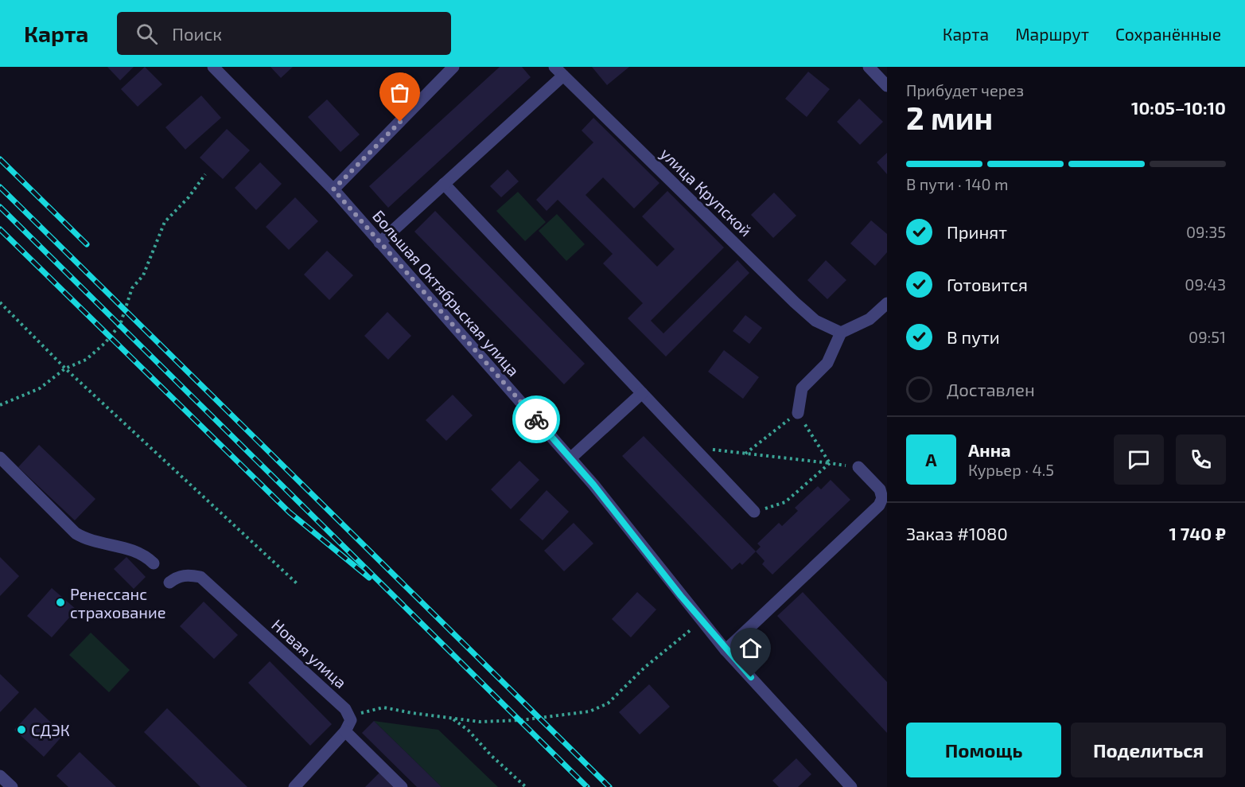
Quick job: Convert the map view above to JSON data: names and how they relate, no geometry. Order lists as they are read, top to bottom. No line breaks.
{"streets":{"street":["улица Крупской","Большая Октябрьская улица","Новая улица"]},"places":["Ренессанс страхование","СДЭК"],"page":{"header":"Карта","search":"Поиск","nav":["Карта","Маршрут","Сохранённые"],"heading":["2 мин","Прибудет через","10:05–10:10"],"panel":["Анна","Курьер · 4.5","Заказ #1080","1 740 ₽"],"bar":"В пути · 140 m","list":[["Принят","09:35"],["Готовится","09:43"],["В пути","09:51"],"Доставлен"],"round":"А","buttons":["Помощь","Поделиться"]}}
